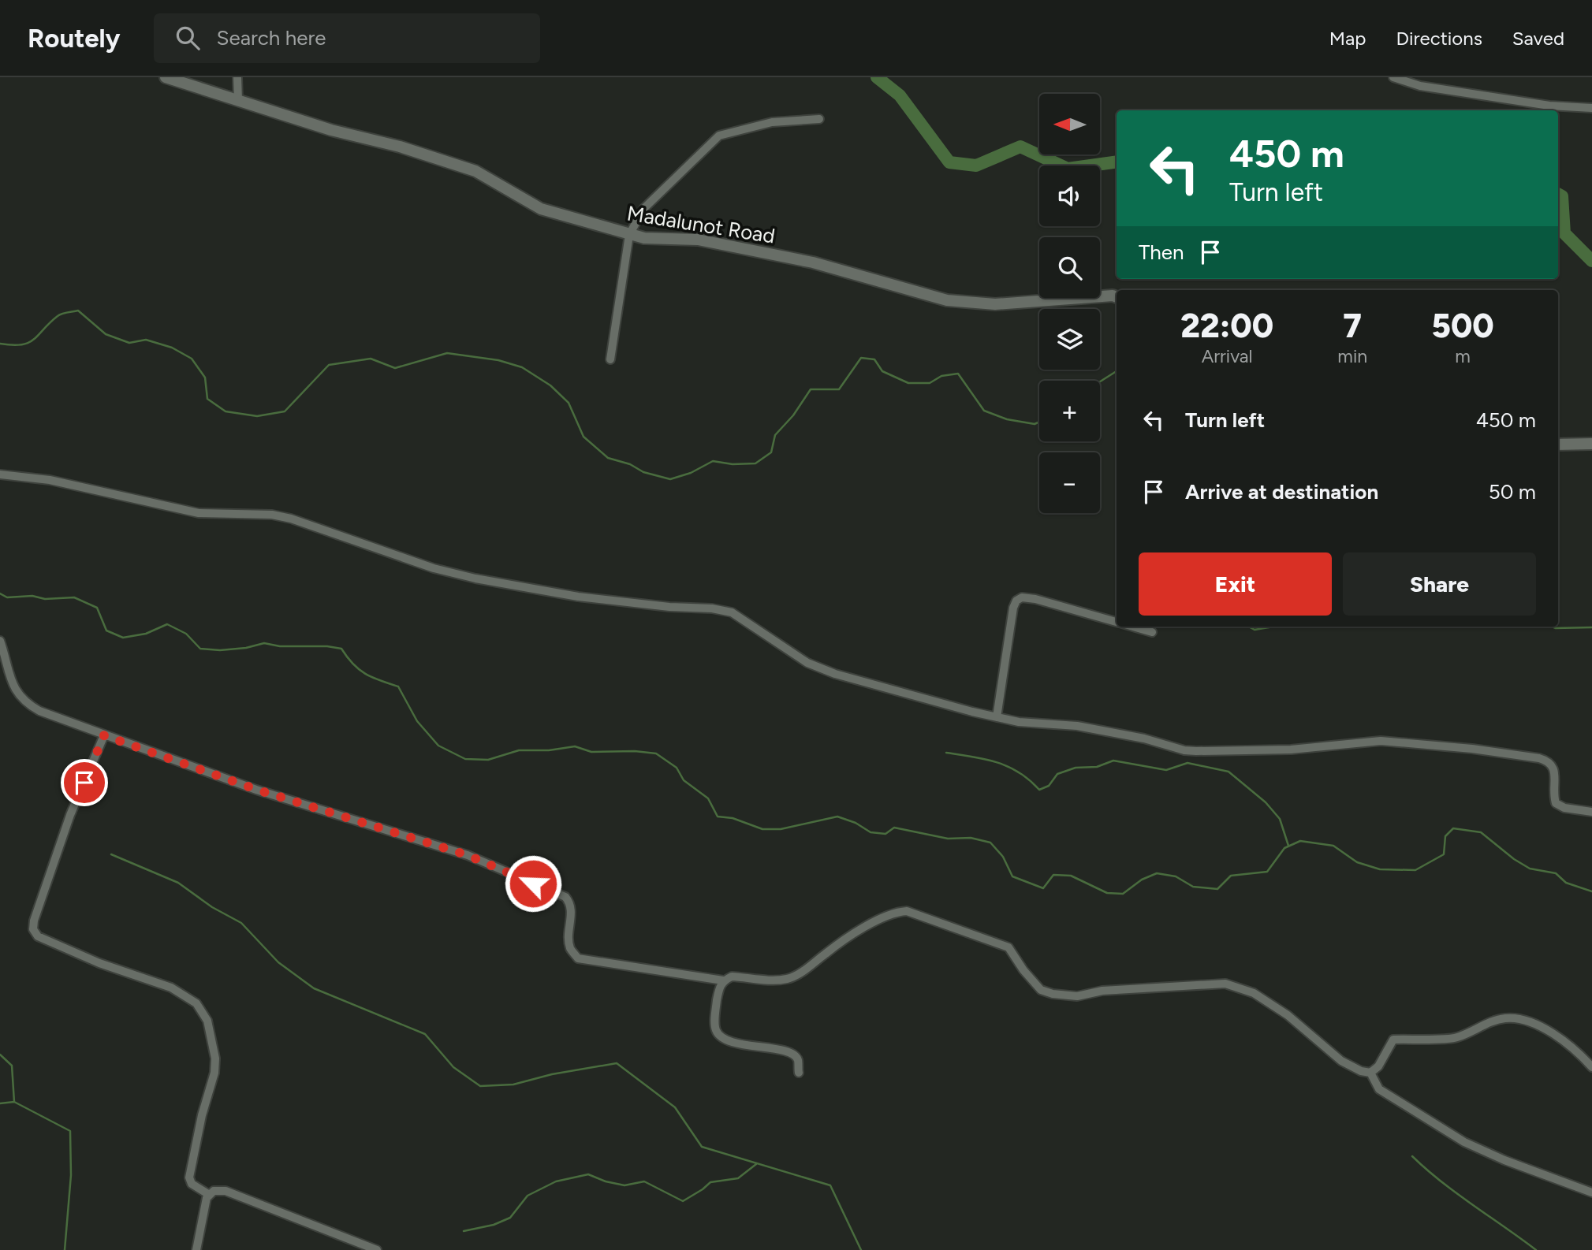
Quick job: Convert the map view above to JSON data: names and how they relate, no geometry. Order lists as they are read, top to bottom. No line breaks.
{"streets":{"main road":["Madalunot Road"]},"north":"left","page":{"header":"Routely","search":"Search here","nav":["Map","Directions","Saved"],"map_buttons":["+","−"],"turn":["450 m","Turn left"],"then":"Then","eta":["22:00","Arrival","7","min","500","m"],"list":[{"name":"Turn left","value":"450 m"},{"name":"Arrive at destination","value":"50 m"}],"buttons":["Exit","Share"]}}
